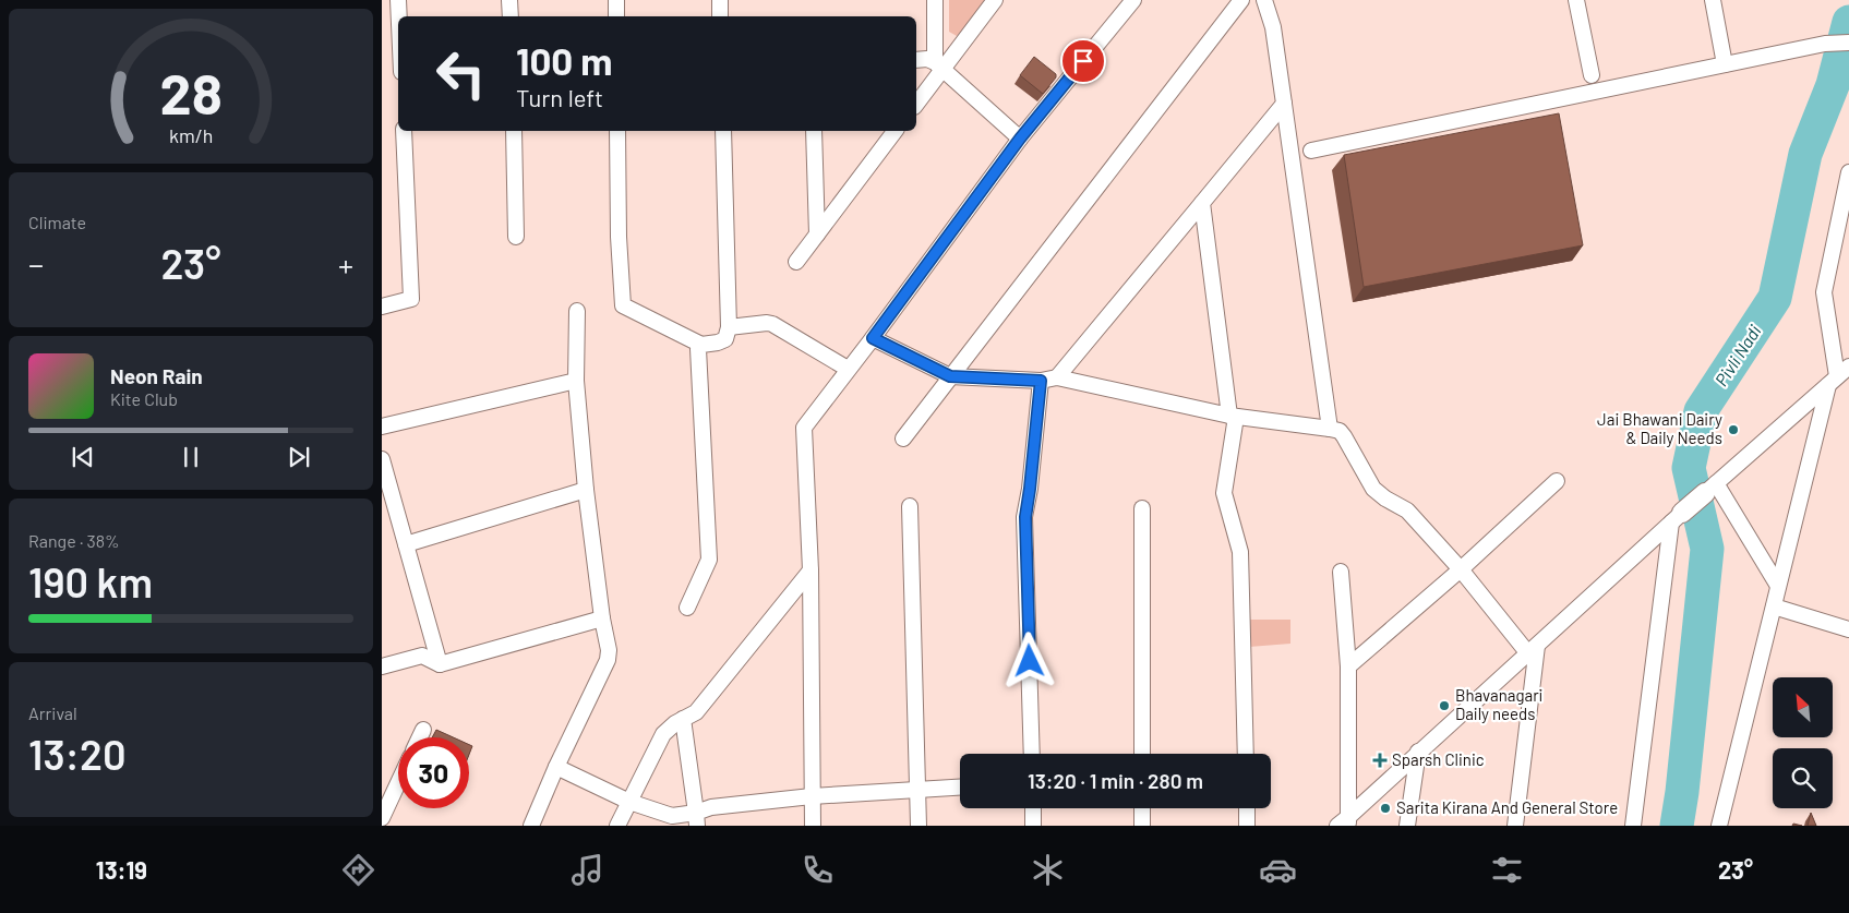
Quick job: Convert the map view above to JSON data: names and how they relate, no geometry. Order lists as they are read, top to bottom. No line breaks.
{"water":["Pivli Nadi"],"places":{"other":["Jai Bhawani Dairy & Daily Needs","Bhavanagari Daily needs","Sarita Kirana And General Store"],"health":["Sparsh Clinic"]},"north":"top left","page":{"turn":["100 m","Turn left"],"tile":["Climate",["Range · 38%","190 km"],["Arrival","13:20"]],"heat":["−","23°","+"],"song":["Neon Rain","Kite Club"],"limit":"30","trip":"13:20 · 1 min · 280 m","tabs":["13:19","23°"],"gauge":["28","km/h"]}}
